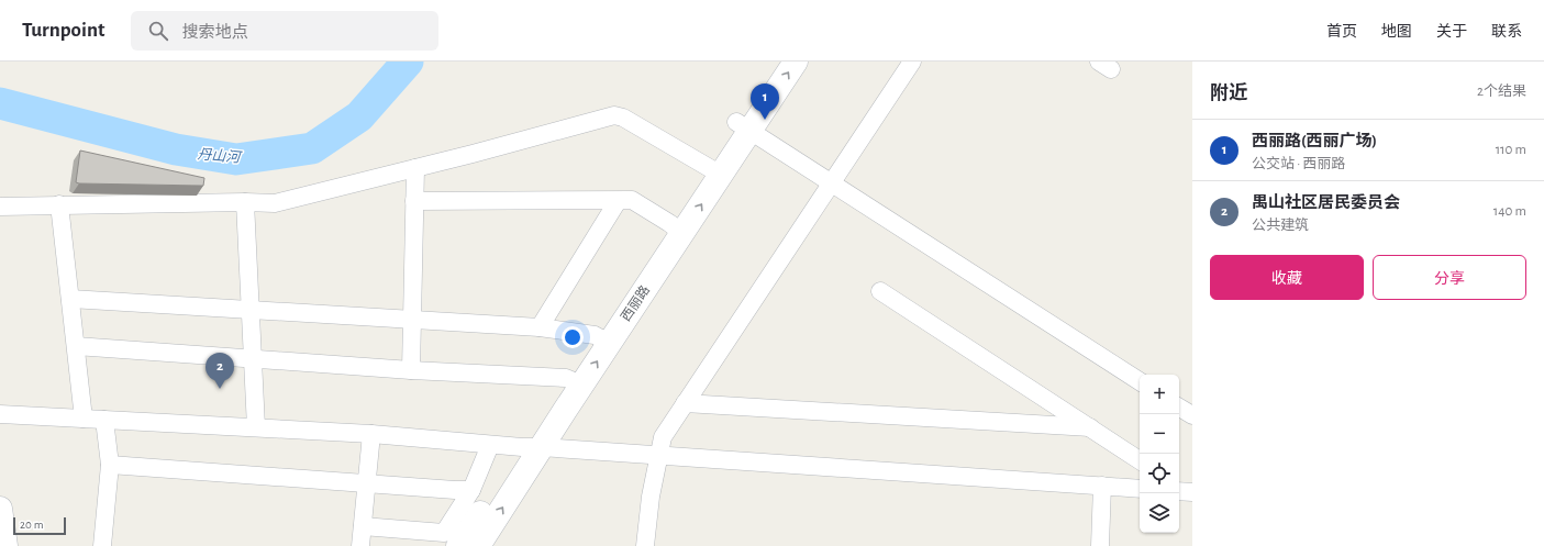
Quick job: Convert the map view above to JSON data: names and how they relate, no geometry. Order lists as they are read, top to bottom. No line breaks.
{"streets":{"main road":["西丽路"]},"water":["丹山河"],"scale_bar":"20 m","page":{"header":"Turnpoint","search":"搜索地点","nav":["首页","地图","关于","联系"],"heading":["附近","2个结果"],"pins":["1","2"],"list":[{"mark":"1","name":"西丽路(西丽广场)","note":"公交站 · 西丽路","value":"110 m"},{"mark":"2","name":"禺山社区居民委员会","note":"公共建筑","value":"140 m"}],"buttons":["收藏","分享"],"map_buttons":["+","−"],"scale":"20 m"}}
